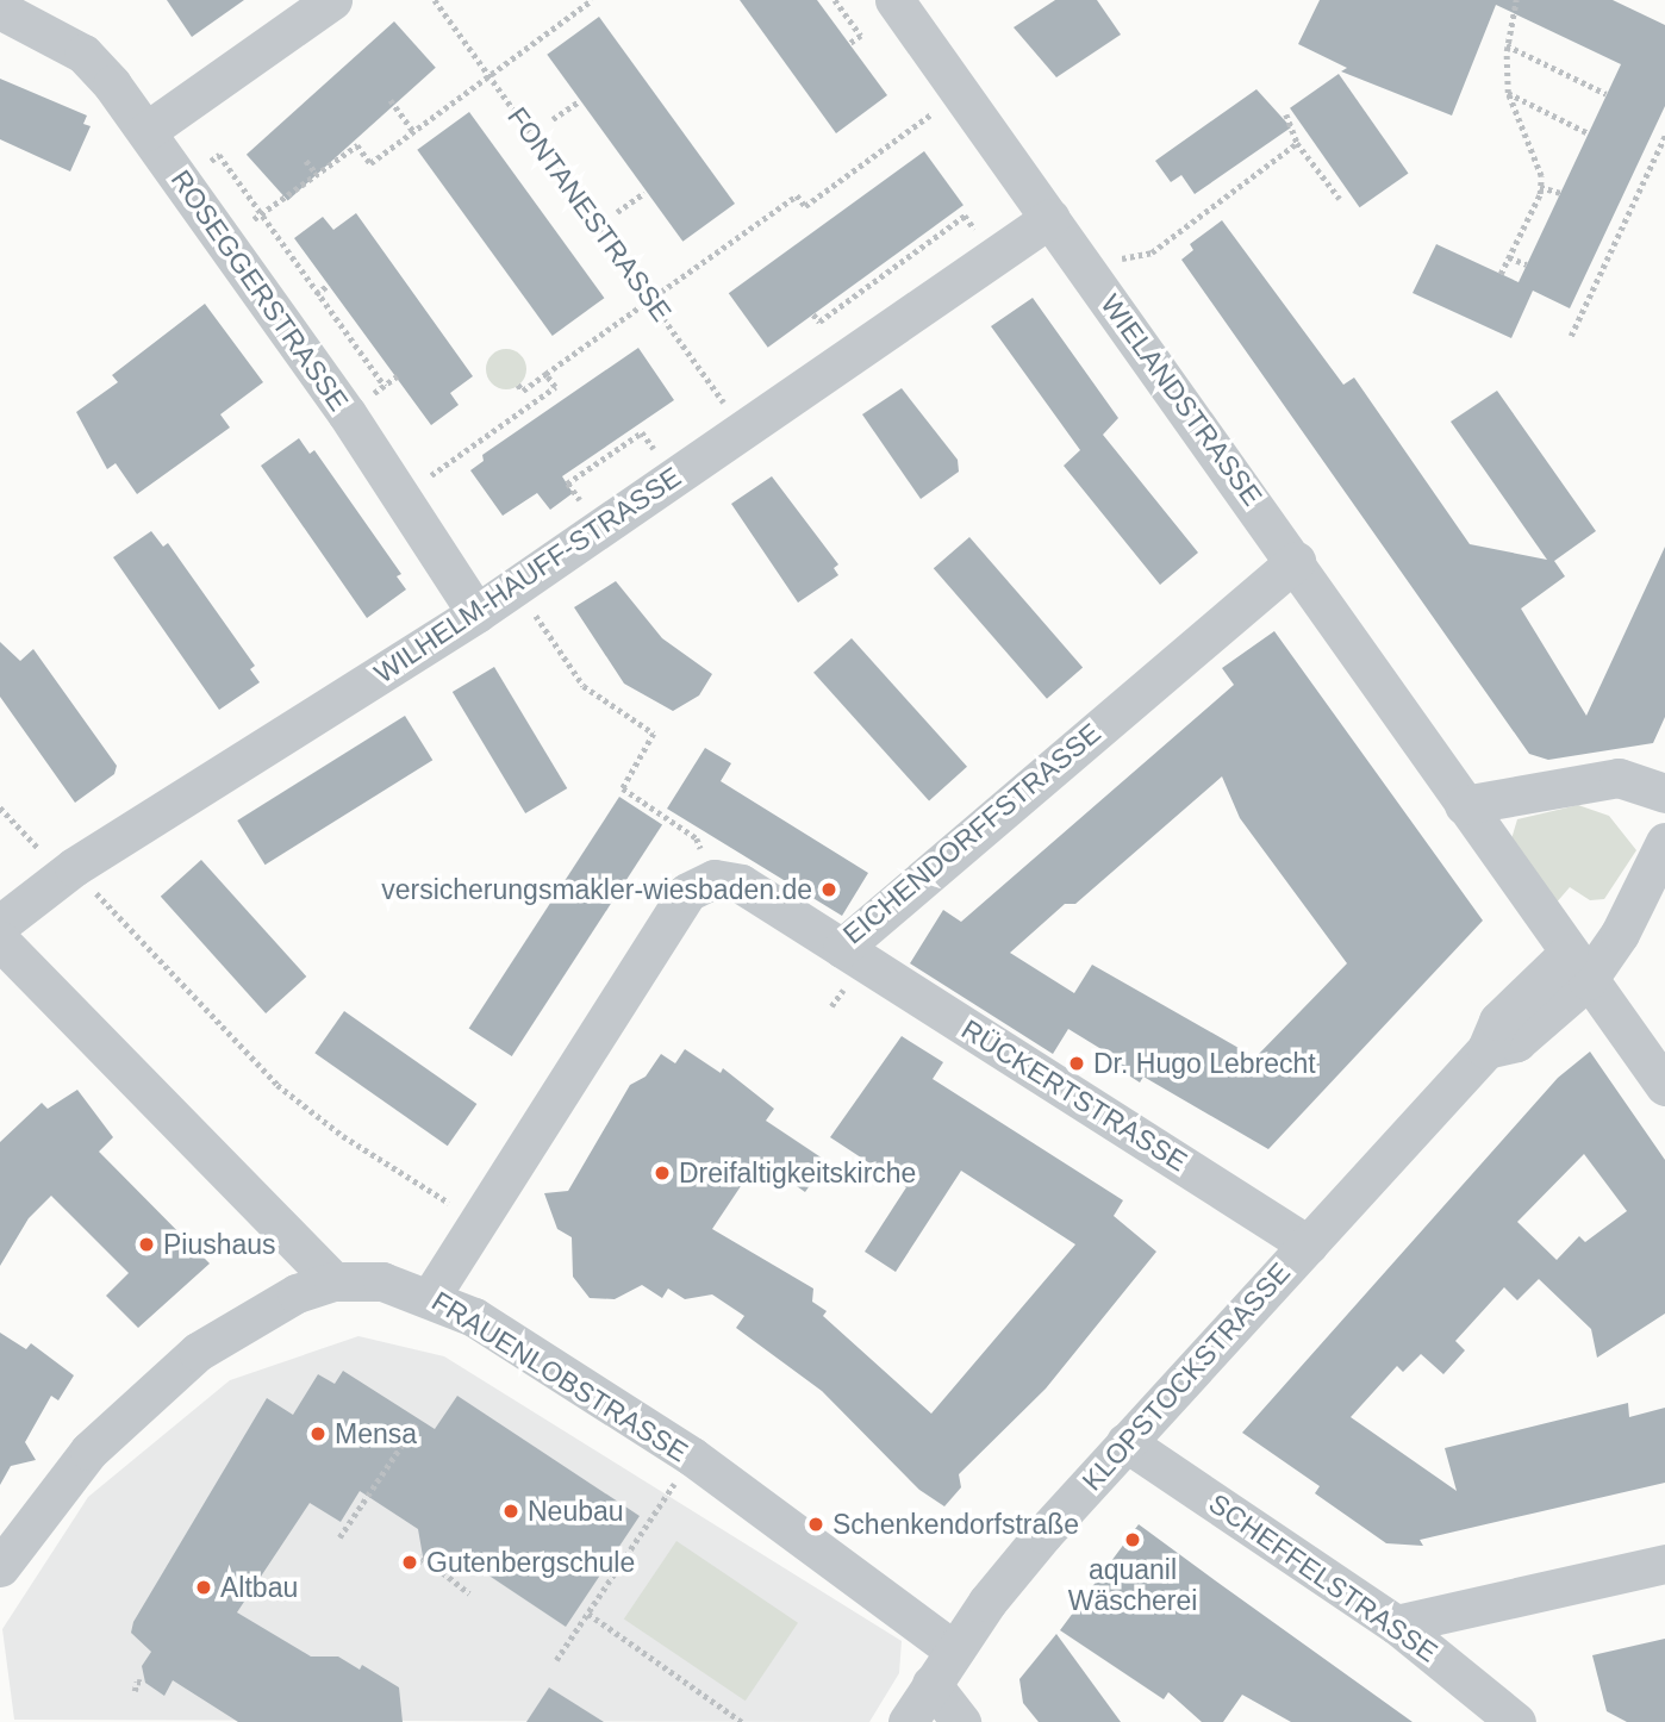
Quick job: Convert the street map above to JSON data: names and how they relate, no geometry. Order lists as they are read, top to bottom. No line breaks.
{"streets":{"street":["ROSEGGERSTRASSE","WIELANDSTRASSE","WILHELM-HAUFF-STRASSE","EICHENDORFFSTRASSE","RÜCKERTSTRASSE","FRAUENLOBSTRASSE","KLOPSTOCKSTRASSE","SCHEFFELSTRASSE"],"path":["FONTANESTRASSE"]},"crossings":[["FONTANESTRASSE","WILHELM-HAUFF-STRASSE"],["ROSEGGERSTRASSE","WILHELM-HAUFF-STRASSE"],["WIELANDSTRASSE","WILHELM-HAUFF-STRASSE"],["WIELANDSTRASSE","EICHENDORFFSTRASSE"],["WIELANDSTRASSE","KLOPSTOCKSTRASSE"],["EICHENDORFFSTRASSE","RÜCKERTSTRASSE"],["RÜCKERTSTRASSE","KLOPSTOCKSTRASSE"],["FRAUENLOBSTRASSE","KLOPSTOCKSTRASSE"],["KLOPSTOCKSTRASSE","SCHEFFELSTRASSE"]],"places":["versicherungsmakler-wiesbaden.de","Dr. Hugo Lebrecht","Dreifaltigkeitskirche","Piushaus","Mensa","Neubau","Schenkendorfstraße","aquanil Wäscherei","Gutenbergschule","Altbau"]}
